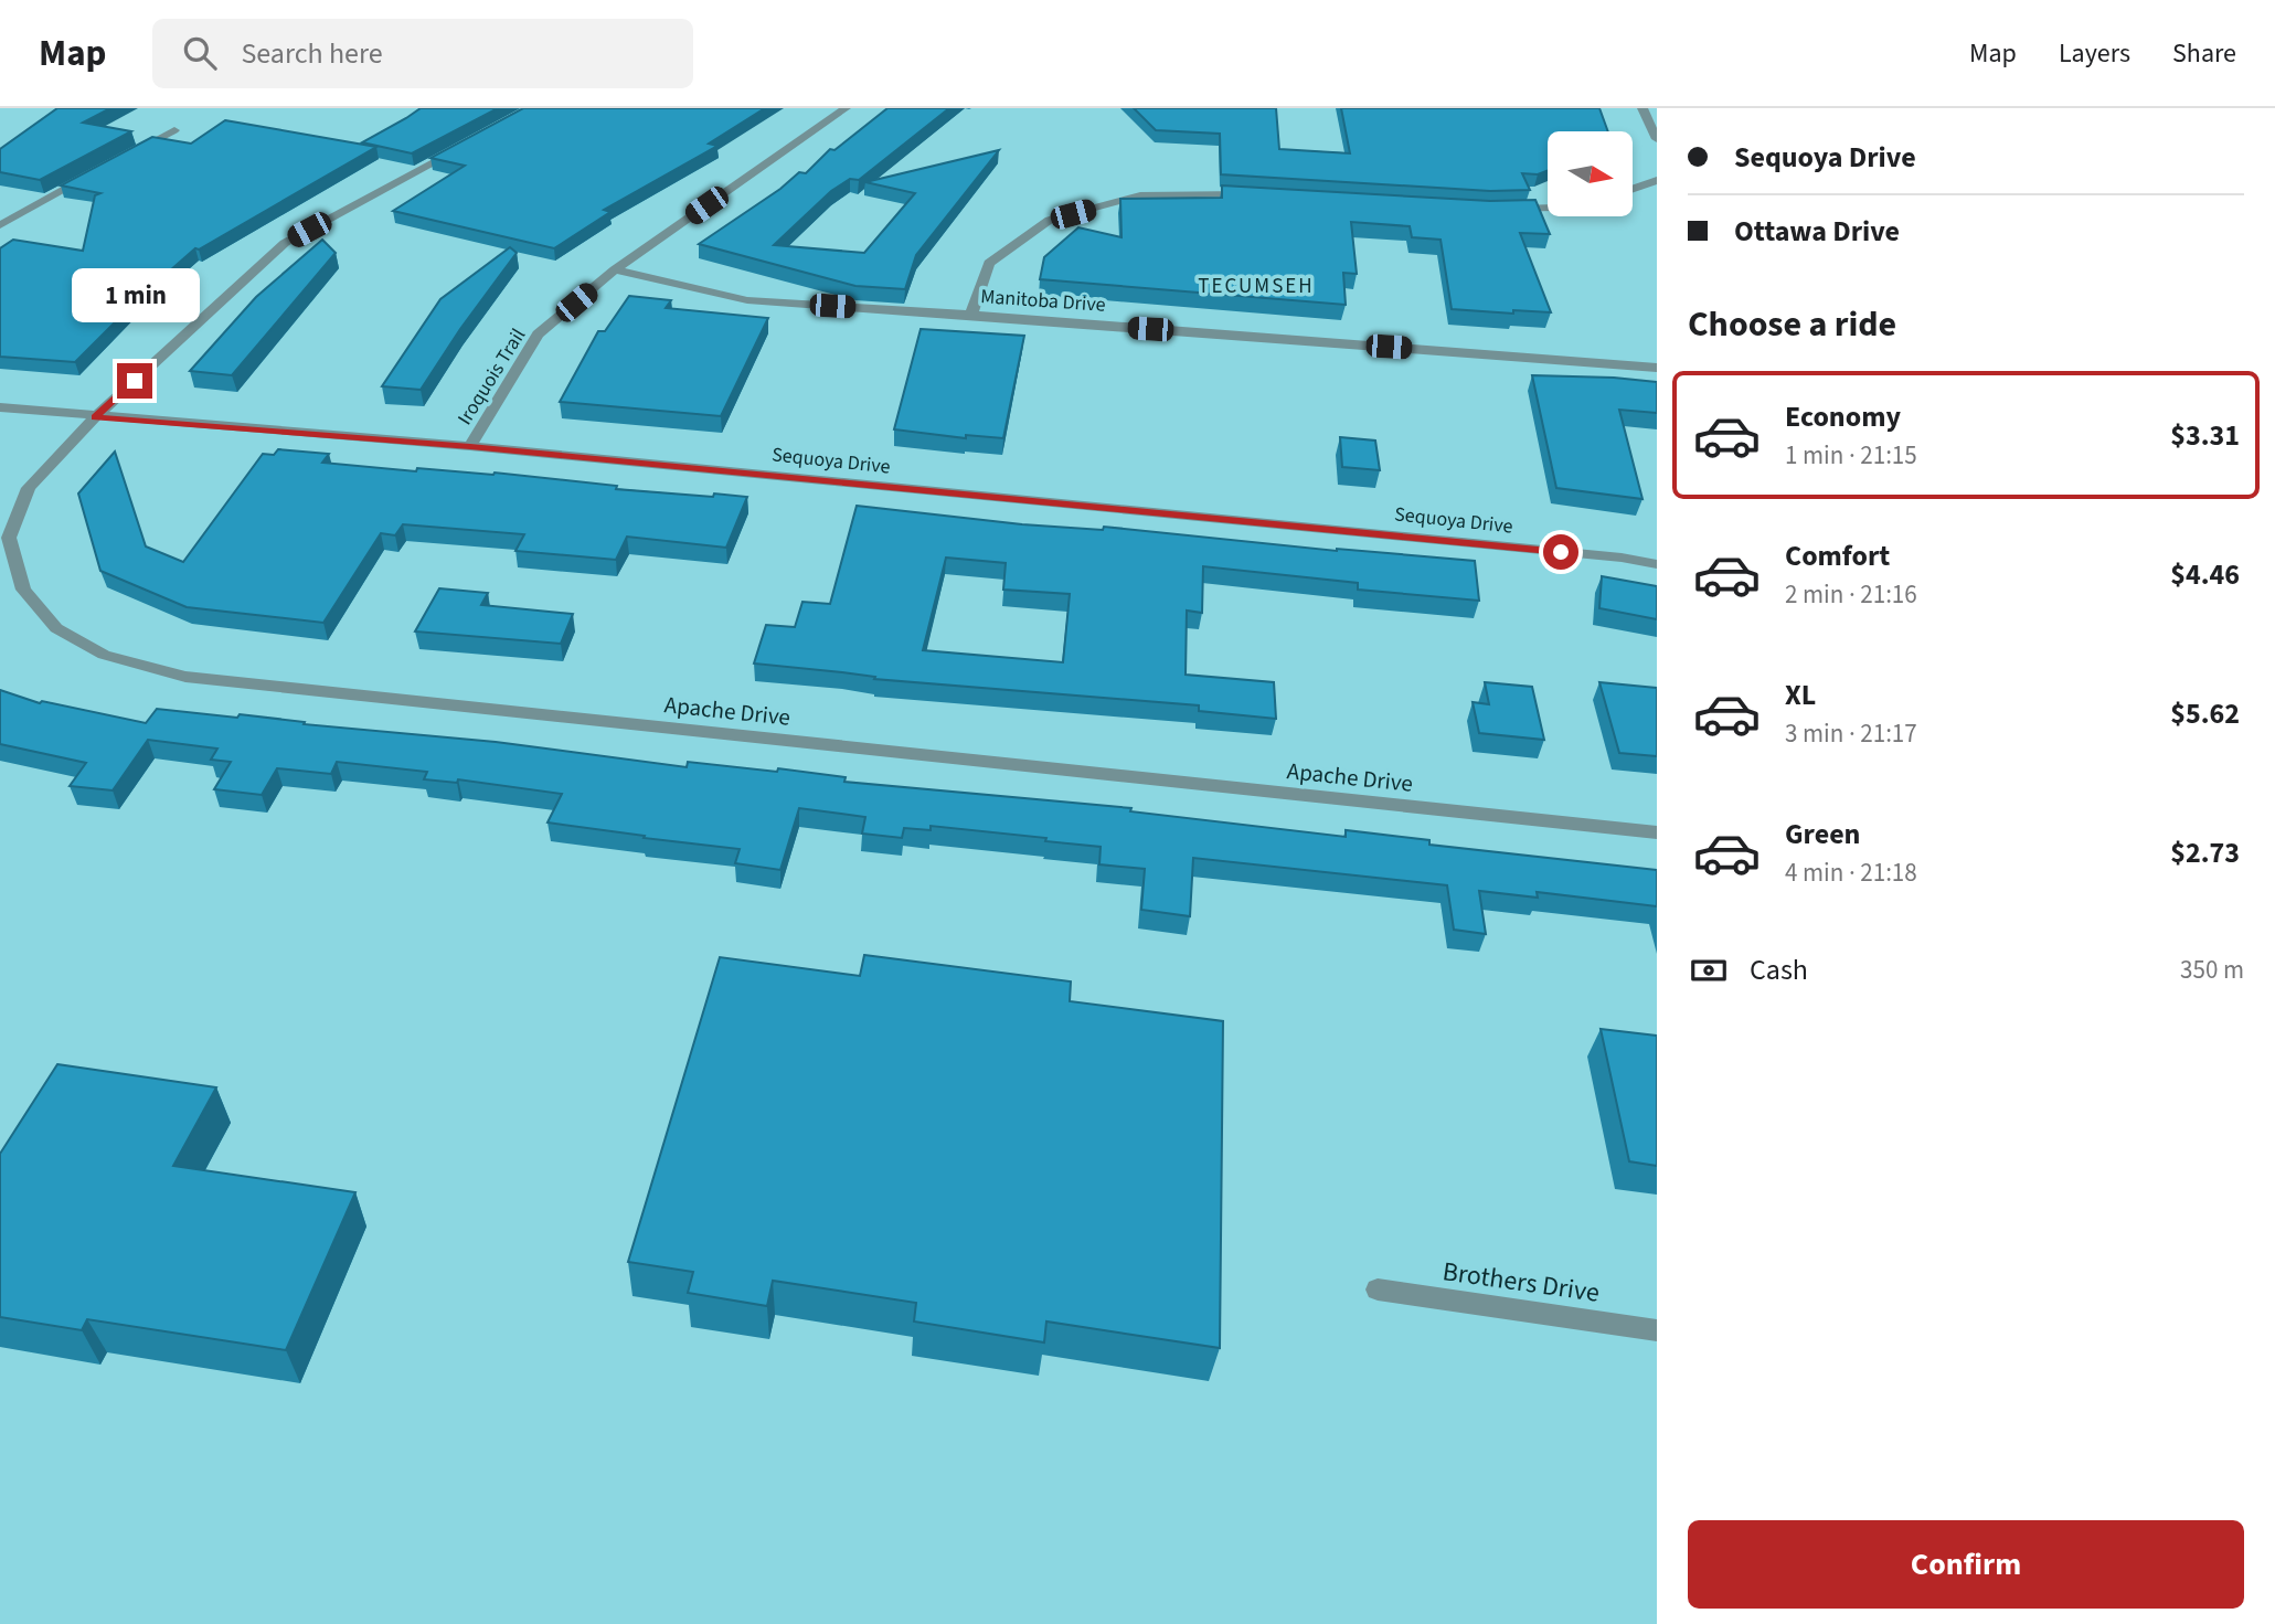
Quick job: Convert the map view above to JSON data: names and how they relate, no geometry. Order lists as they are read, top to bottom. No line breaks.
{"streets":{"street":["Manitoba Drive","Iroquois Trail","Sequoya Drive","Apache Drive","Brothers Drive"]},"crossings":[["Manitoba Drive","Iroquois Trail"],["Iroquois Trail","Sequoya Drive"],["Sequoya Drive","Apache Drive"]],"districts":["TECUMSEH"],"north":"right","page":{"header":"Map","search":"Search here","nav":["Map","Layers","Share"],"banner":["Sequoya Drive","Ottawa Drive"],"bubble":"1 min","heading":"Choose a ride","list":[{"name":"Economy","note":"1 min · 21:15","value":"$3.31"},{"name":"Comfort","note":"2 min · 21:16","value":"$4.46"},{"name":"XL","note":"3 min · 21:17","value":"$5.62"},{"name":"Green","note":"4 min · 21:18","value":"$2.73"}],"pay":["Cash","350 m"],"buttons":"Confirm"}}
